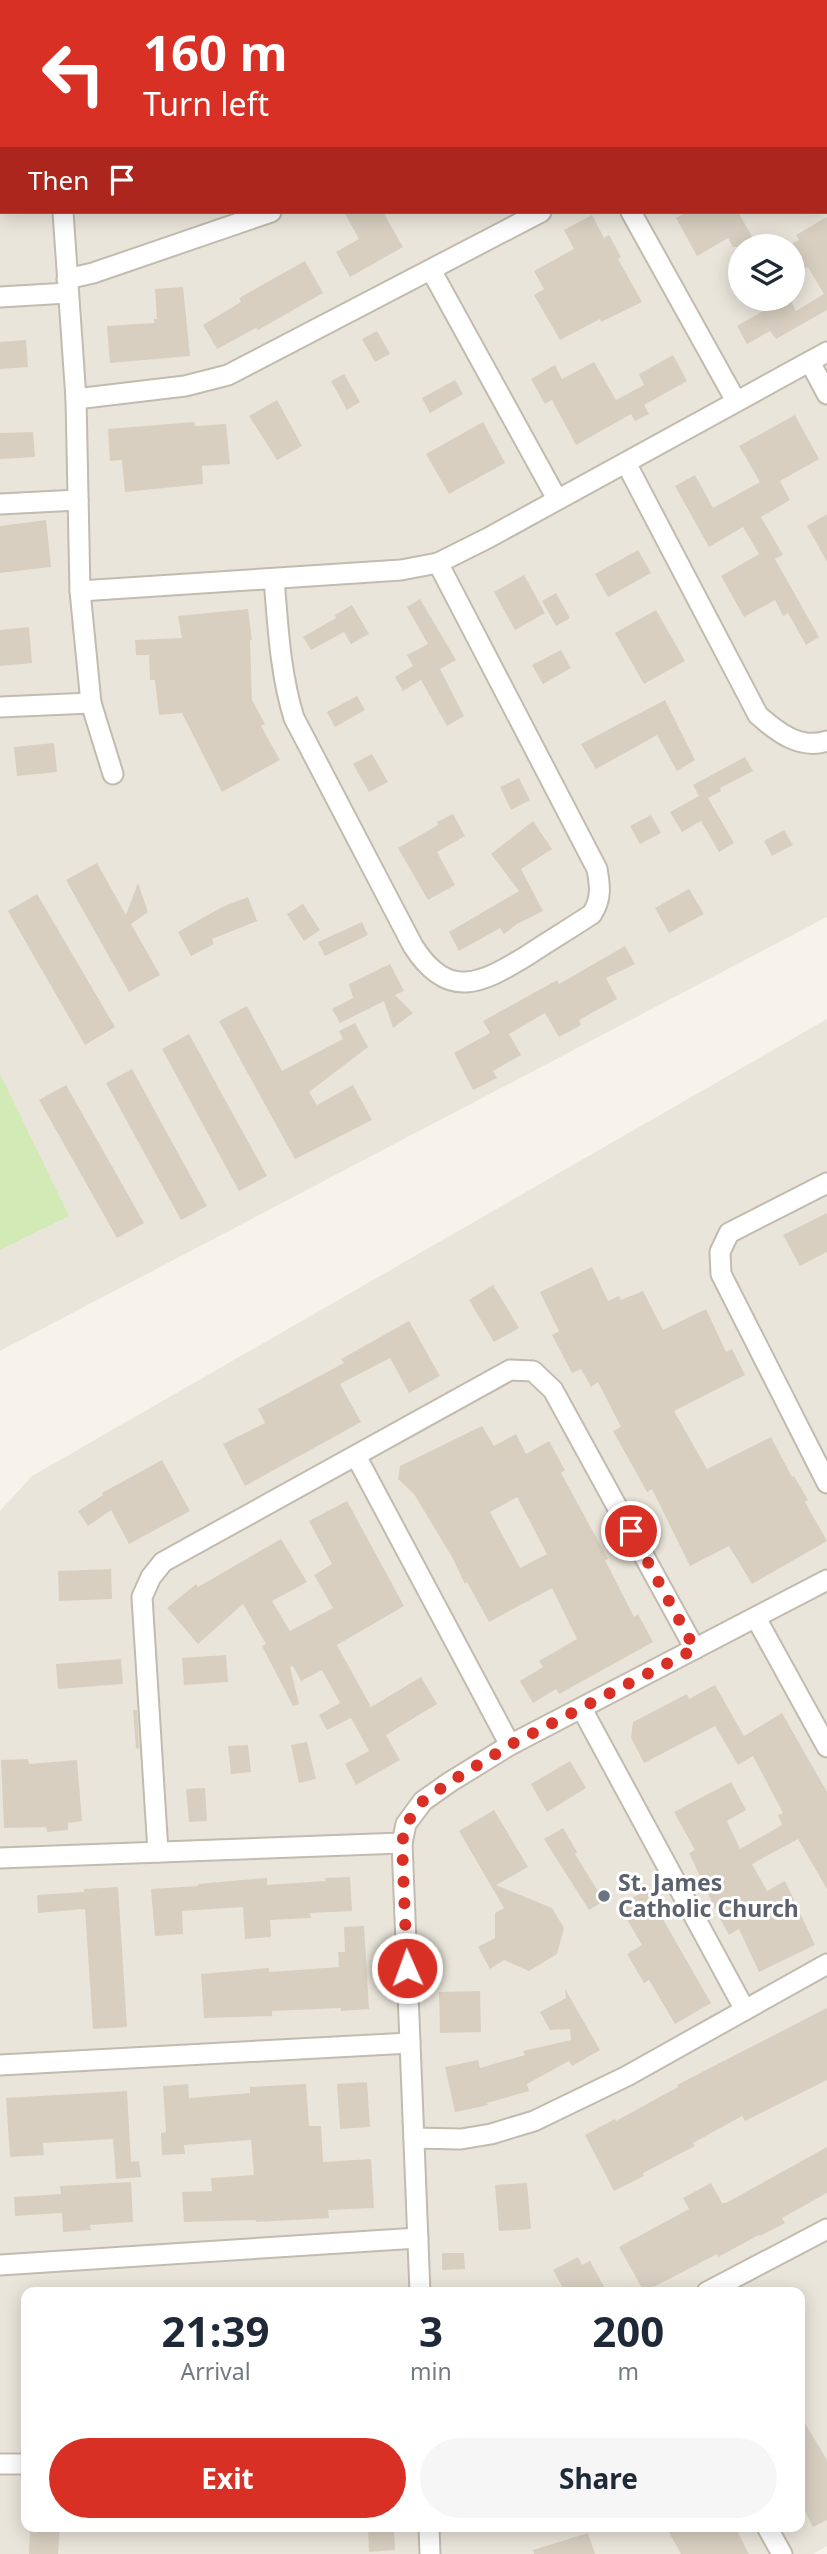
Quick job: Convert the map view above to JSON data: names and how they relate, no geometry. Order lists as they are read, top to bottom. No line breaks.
{"places":["St. James Catholic Church"],"page":{"turn":["160 m","Turn left"],"then":"Then","eta":["21:39","Arrival","3","min","200","m"],"buttons":["Exit","Share"]}}
